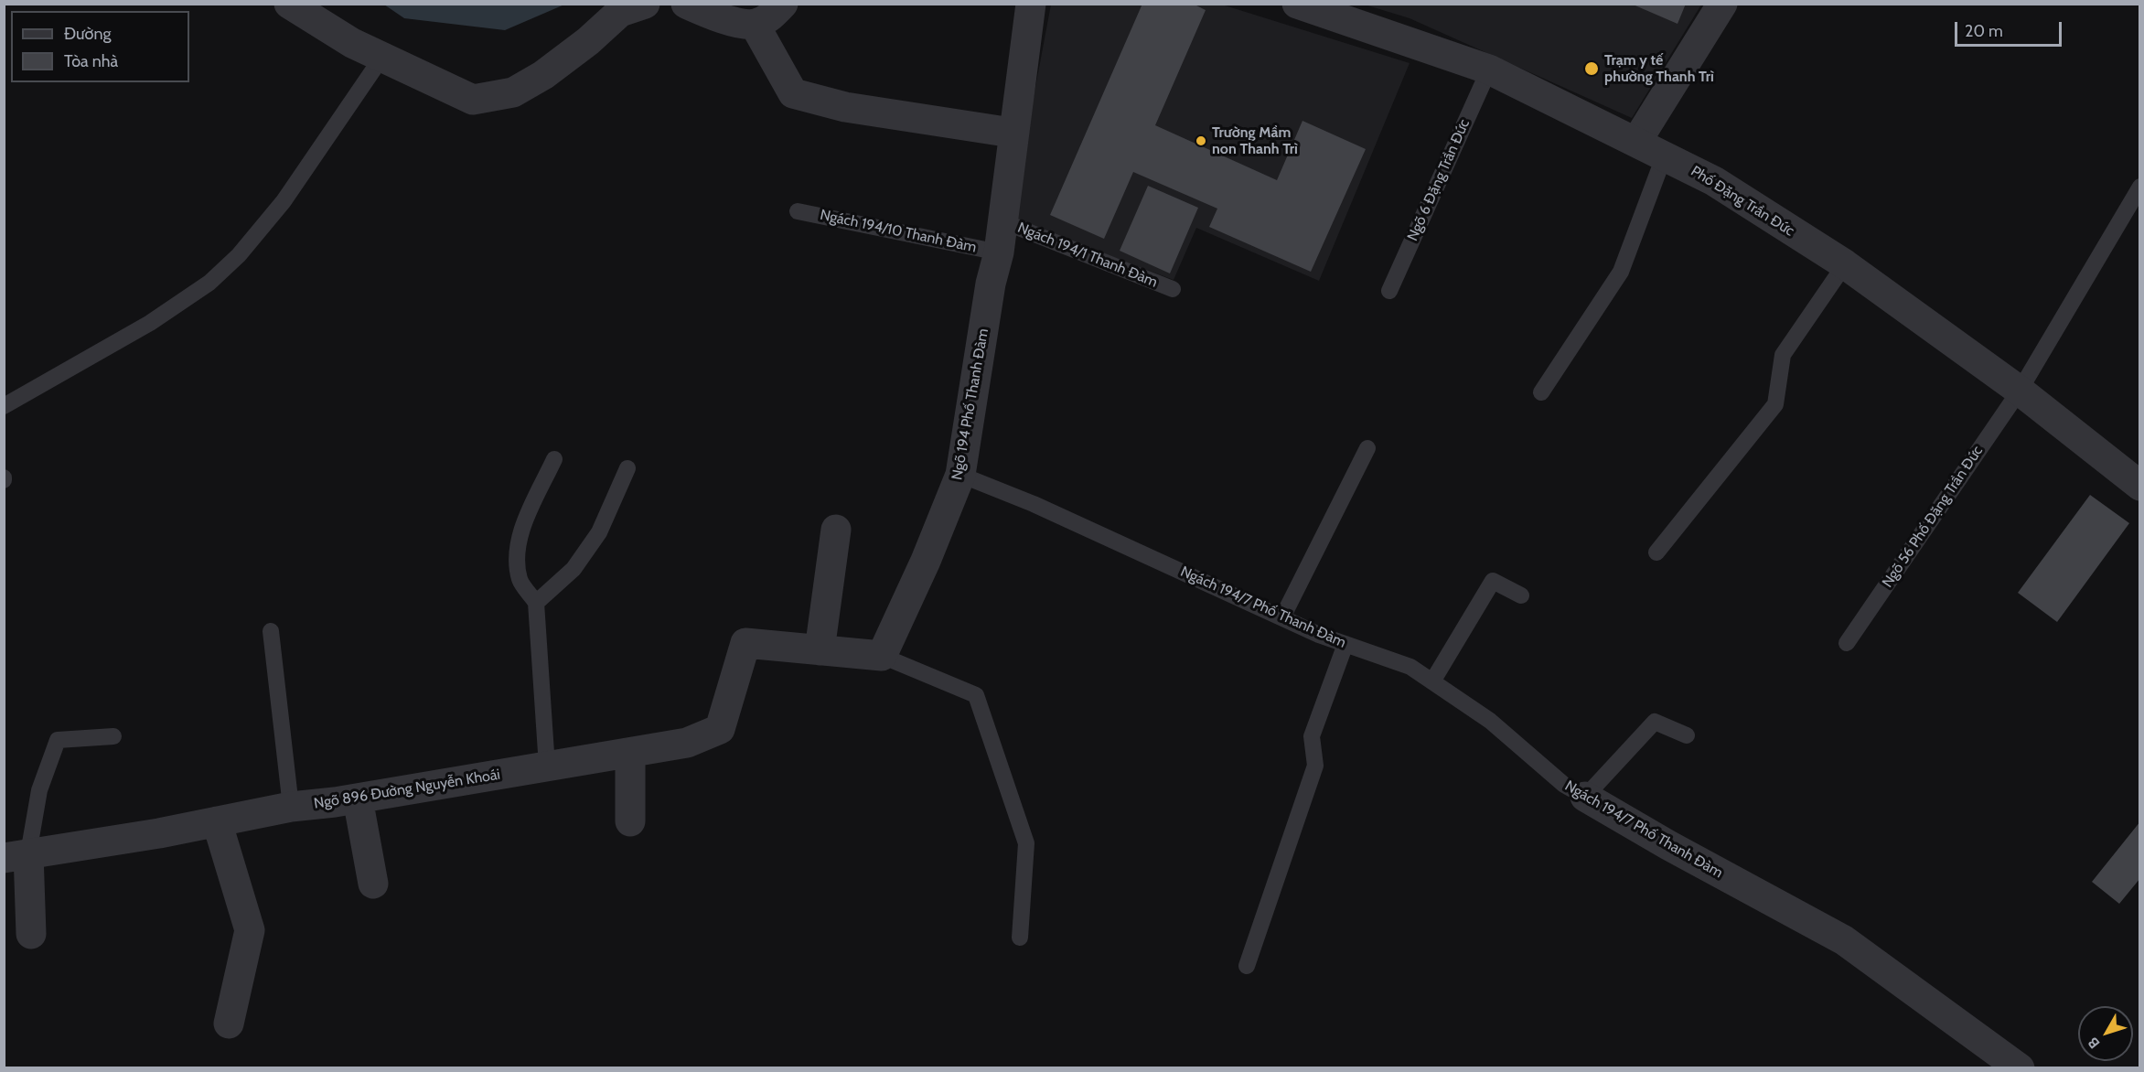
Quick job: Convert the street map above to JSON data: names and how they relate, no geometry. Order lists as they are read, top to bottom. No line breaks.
{"streets":{"street":["Phố Đặng Trần Đức","Ngõ 194 Phố Thanh Đàm","Ngách 194/7 Phố Thanh Đàm","Ngõ 896 Đường Nguyễn Khoái"],"lane":["Ngõ 6 Đặng Trần Đức","Ngách 194/10 Thanh Đàm","Ngách 194/1 Thanh Đàm","Ngõ 56 Phố Đặng Trần Đức"]},"crossings":[["Ngõ 6 Đặng Trần Đức","Phố Đặng Trần Đức"],["Phố Đặng Trần Đức","Ngõ 56 Phố Đặng Trần Đức"],["Ngách 194/10 Thanh Đàm","Ngõ 194 Phố Thanh Đàm"],["Ngách 194/1 Thanh Đàm","Ngõ 194 Phố Thanh Đàm"],["Ngõ 194 Phố Thanh Đàm","Ngách 194/7 Phố Thanh Đàm"]],"places":["Trạm y tế phường Thanh Trì","Trường Mầm non Thanh Trì"],"legend":["Đường","Tòa nhà"],"scale_bar":"20 m","north":"bottom left"}
